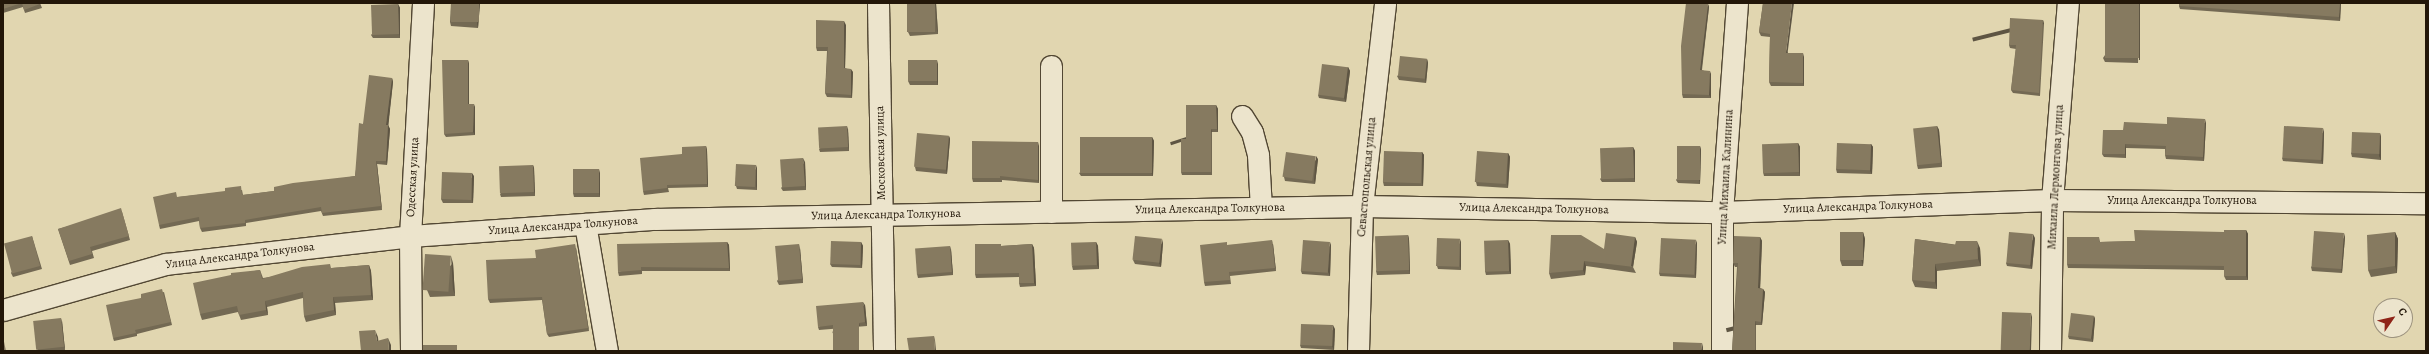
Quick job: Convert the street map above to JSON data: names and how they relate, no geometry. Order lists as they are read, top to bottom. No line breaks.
{"streets":{"street":["Московская улица","Одесская улица","Севастопольская улица","Улица Михаила Калинина","Михаила Лермонтова улица","Улица Александра Толкунова"]},"crossings":[["Московская улица","Улица Александра Толкунова"],["Одесская улица","Улица Александра Толкунова"],["Севастопольская улица","Улица Александра Толкунова"],["Улица Михаила Калинина","Улица Александра Толкунова"],["Михаила Лермонтова улица","Улица Александра Толкунова"]],"north":"top right"}
